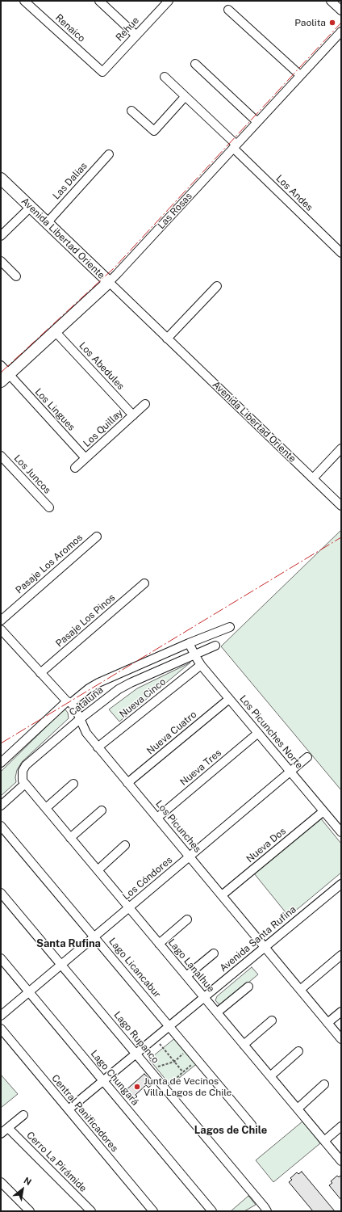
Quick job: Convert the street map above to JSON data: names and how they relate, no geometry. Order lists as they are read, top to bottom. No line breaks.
{"streets":{"main road":["Las Rosas","Avenida Libertad Oriente"],"street":["Renaico","Rehue","Las Dalias","Los Andes","Los Abedules","Los Lingues","Los Quillay","Los Juncos","Pasaje Los Aromos","Pasaje Los Pinos","Nueva Cinco","Cataluña","Los Picunches Norte","Nueva Cuatro","Nueva Tres","Los Picunches","Nueva Dos","Los Cóndores","Avenida Santa Rufina","Lago Lanalhue","Lago Licancabur","Lago Rupanco","Lago Chungará","Central Panificadores","Cerro La Pirámide"]},"crossings":[["Renaico","Rehue"],["Las Dalias","Avenida Libertad Oriente"],["Los Andes","Las Rosas"],["Las Rosas","Avenida Libertad Oriente"],["Las Rosas","Los Abedules"],["Las Rosas","Los Lingues"],["Los Abedules","Los Quillay"],["Los Lingues","Los Quillay"],["Pasaje Los Pinos","Los Picunches"],["Nueva Cinco","Los Picunches Norte"],["Nueva Cinco","Los Picunches"],["Cataluña","Los Picunches Norte"],["Cataluña","Los Picunches"],["Cataluña","Lago Lanalhue"],["Los Picunches Norte","Nueva Cuatro"],["Los Picunches Norte","Nueva Tres"],["Los Picunches Norte","Nueva Dos"],["Los Picunches Norte","Los Cóndores"],["Nueva Cuatro","Los Picunches"],["Nueva Tres","Los Picunches"],["Los Picunches","Nueva Dos"],["Los Picunches","Los Cóndores"],["Los Picunches","Avenida Santa Rufina"],["Los Cóndores","Lago Lanalhue"],["Los Cóndores","Lago Licancabur"],["Los Cóndores","Lago Rupanco"],["Los Cóndores","Lago Chungará"],["Avenida Santa Rufina","Lago Lanalhue"],["Avenida Santa Rufina","Lago Licancabur"],["Avenida Santa Rufina","Lago Rupanco"],["Avenida Santa Rufina","Lago Chungará"],["Avenida Santa Rufina","Central Panificadores"]],"districts":["Santa Rufina","Lagos de Chile"],"places":["Paolita","Junta de Vecinos Villa Lagos de Chile"],"north":"top right"}
